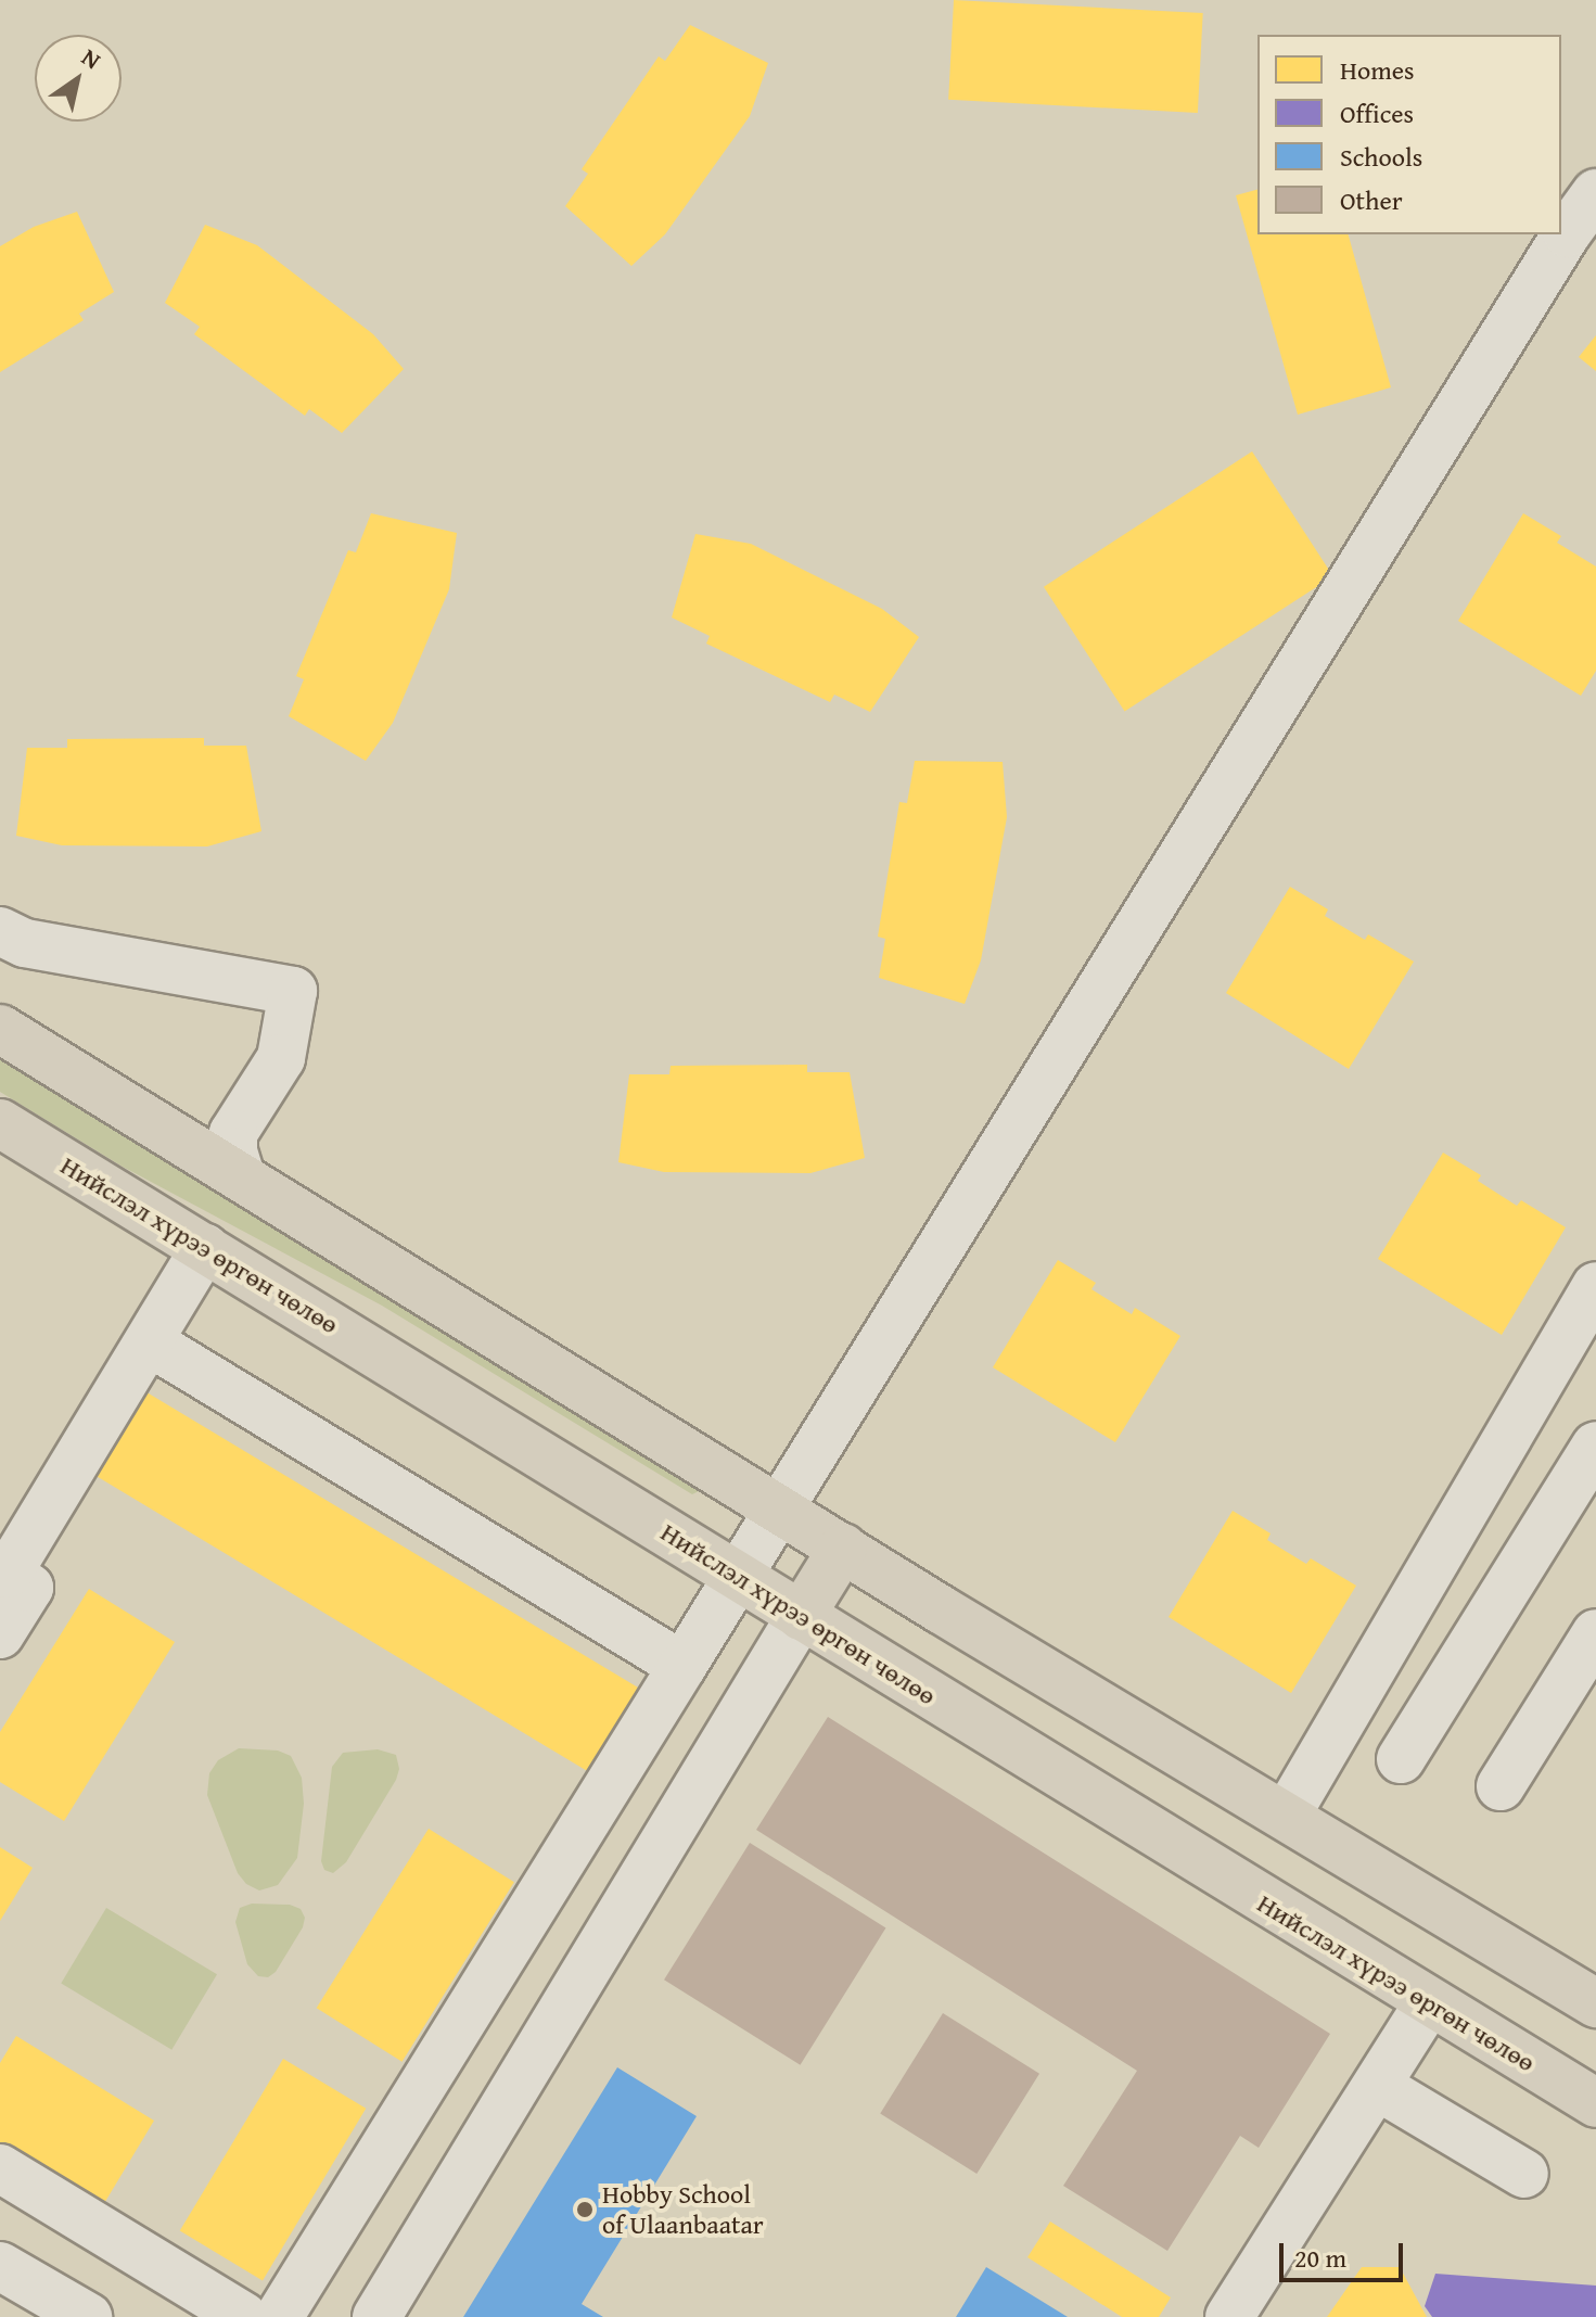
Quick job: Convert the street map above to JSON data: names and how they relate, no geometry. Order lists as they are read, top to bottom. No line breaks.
{"streets":{"main road":["Нийслэл хүрээ өргөн чөлөө"]},"places":["Hobby School of Ulaanbaatar"],"legend":["Homes","Offices","Schools","Other"],"scale_bar":"20 m","north":"top right"}
